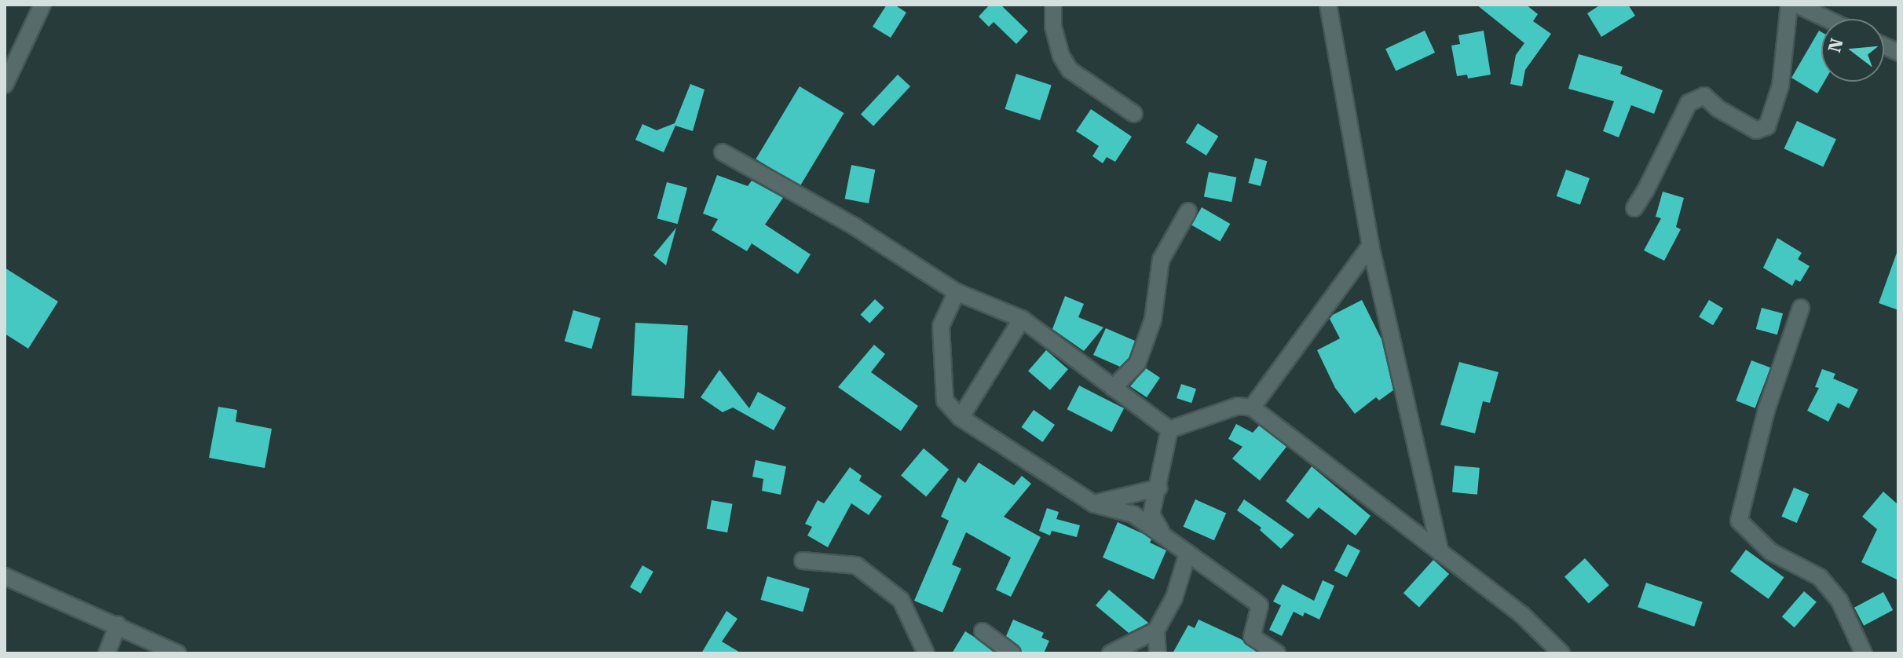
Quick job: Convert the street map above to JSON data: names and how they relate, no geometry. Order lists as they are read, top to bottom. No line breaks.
{"north":"left"}
